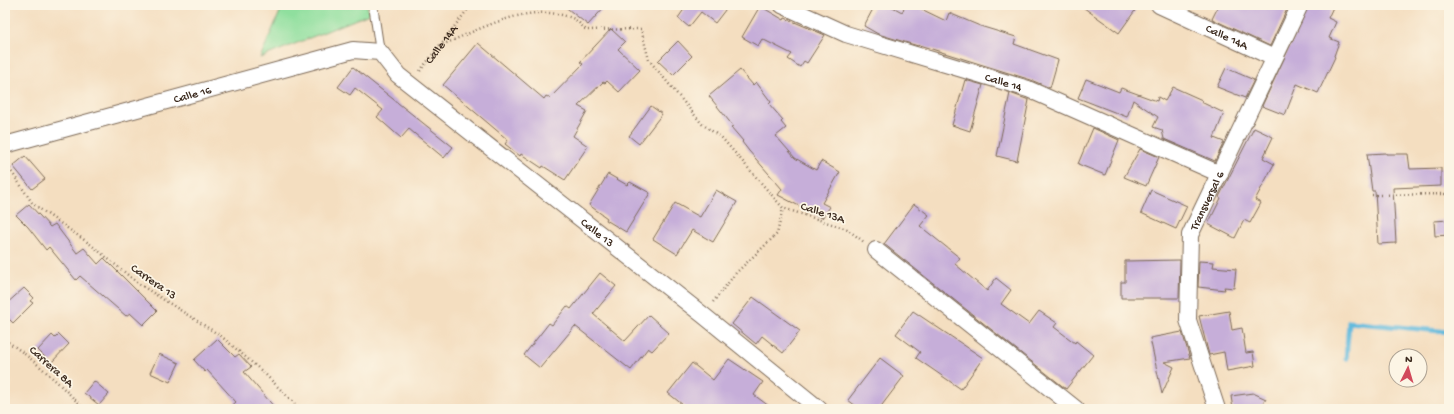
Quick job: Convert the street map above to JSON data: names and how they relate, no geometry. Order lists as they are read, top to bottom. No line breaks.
{"streets":{"street":["Calle 14A","Calle 14","Calle 16","Transversal 6","Calle 13"],"path":["Calle 13A","Carrera 13","Carrera 8A"]},"crossings":[["Calle 14A","Transversal 6"],["Calle 14A","Calle 13"],["Calle 14","Transversal 6"],["Calle 16","Calle 13"]],"north":"top"}
